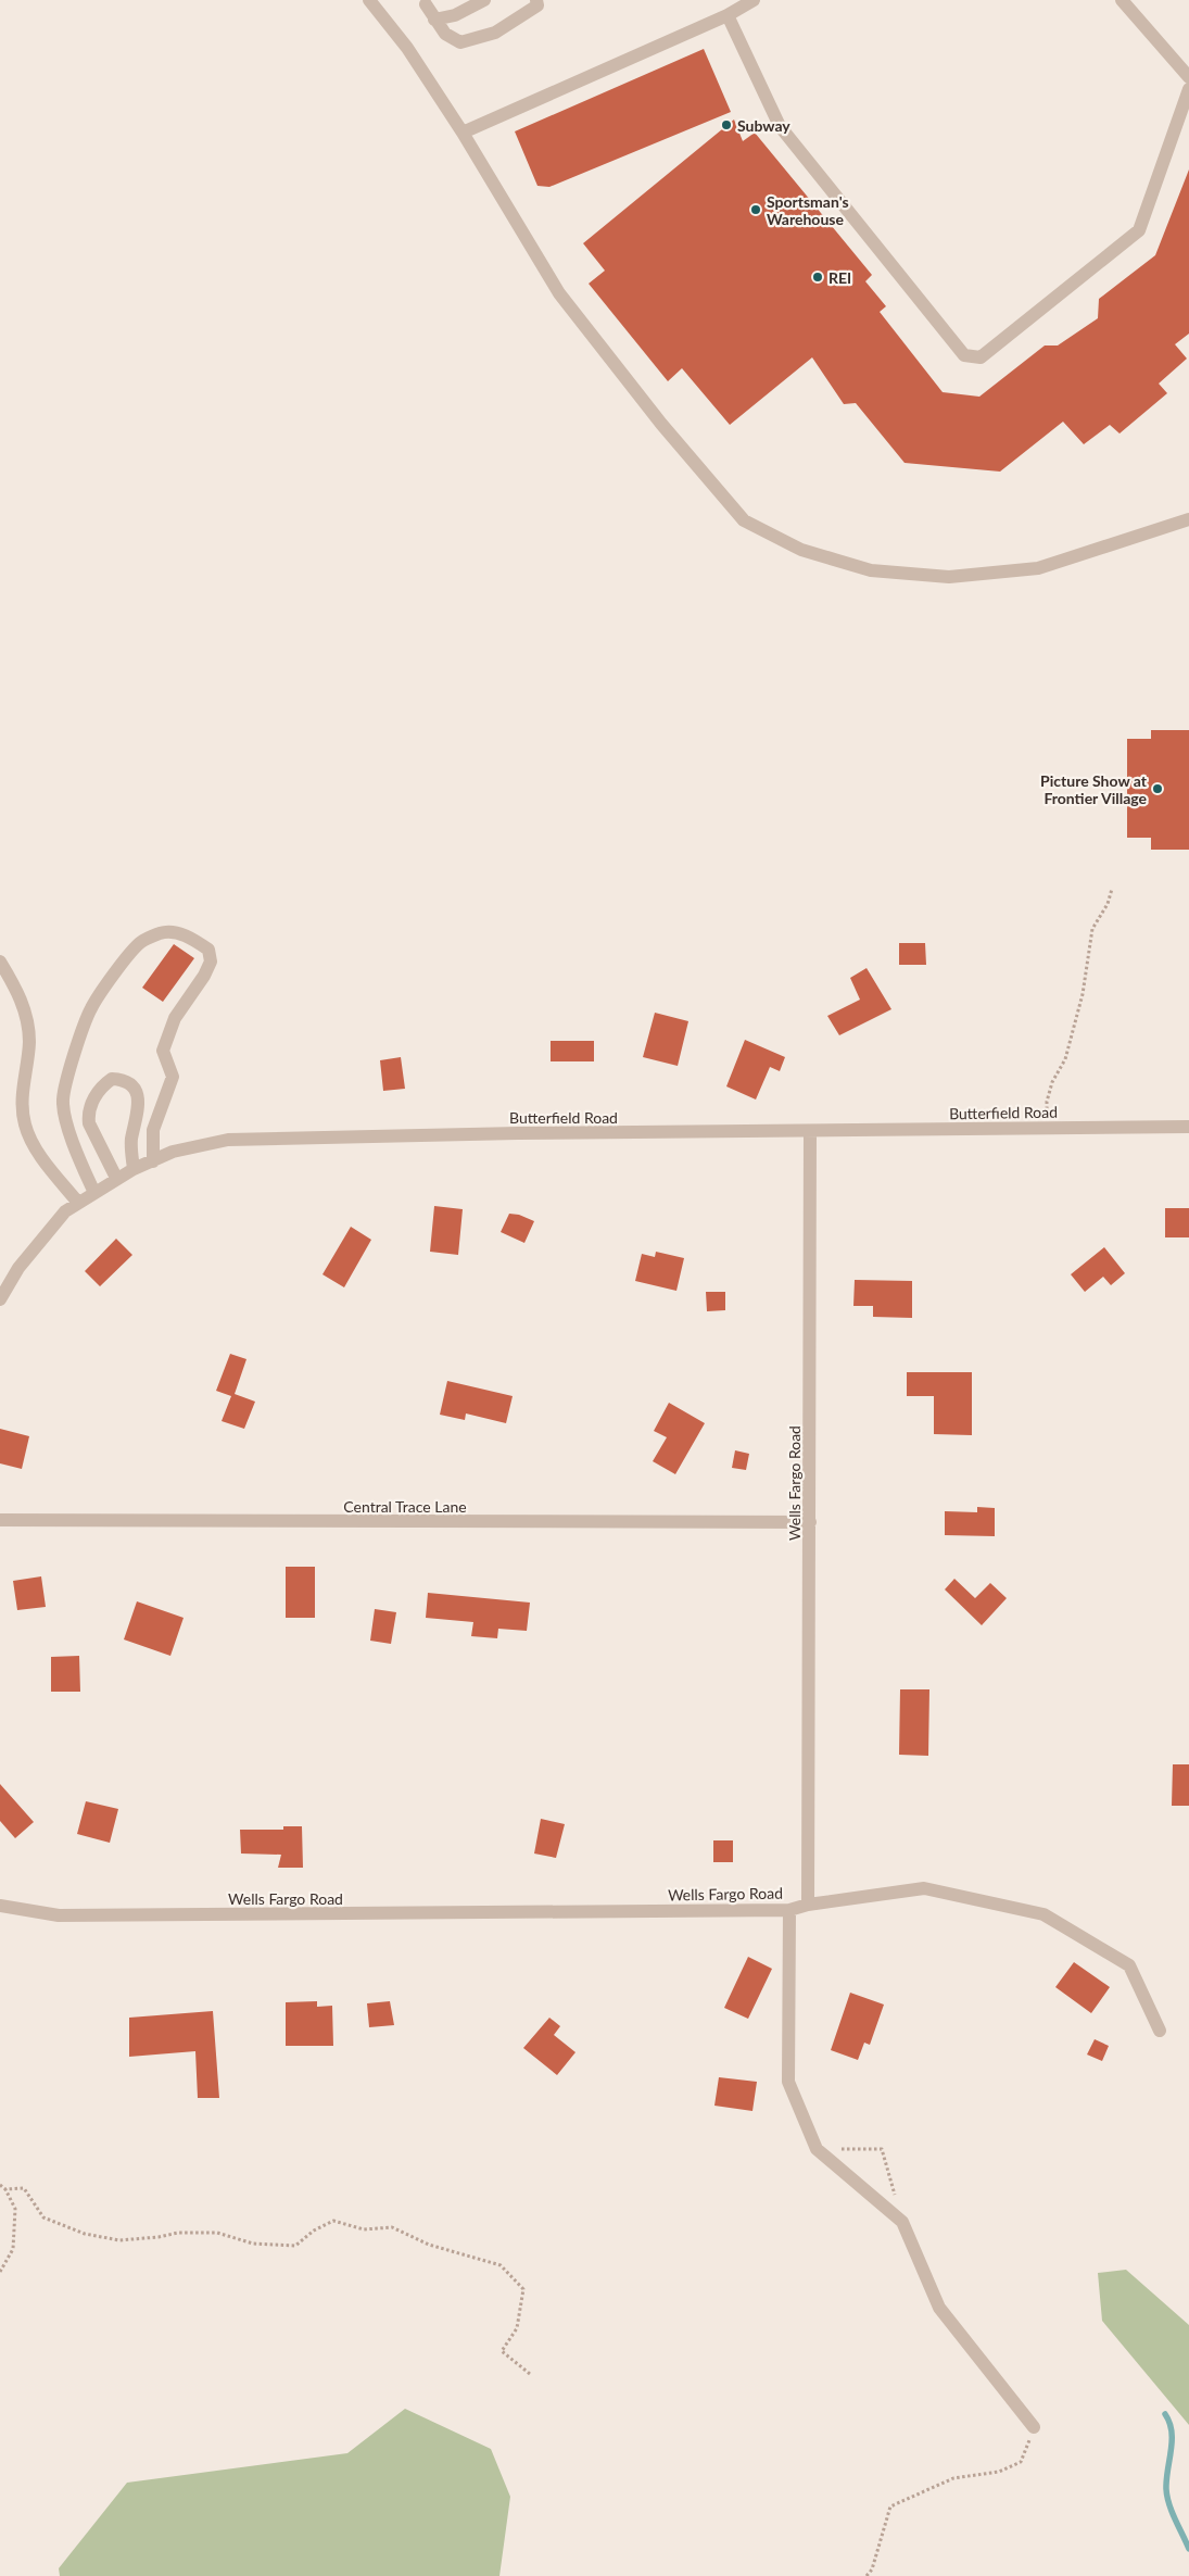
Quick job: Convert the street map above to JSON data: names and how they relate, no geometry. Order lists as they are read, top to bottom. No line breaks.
{"streets":{"street":["Butterfield Road","Wells Fargo Road","Central Trace Lane"]},"crossings":[["Butterfield Road","Wells Fargo Road"],["Wells Fargo Road","Central Trace Lane"]],"places":["Subway","Sportsman's Warehouse","REI","Picture Show at Frontier Village"]}
